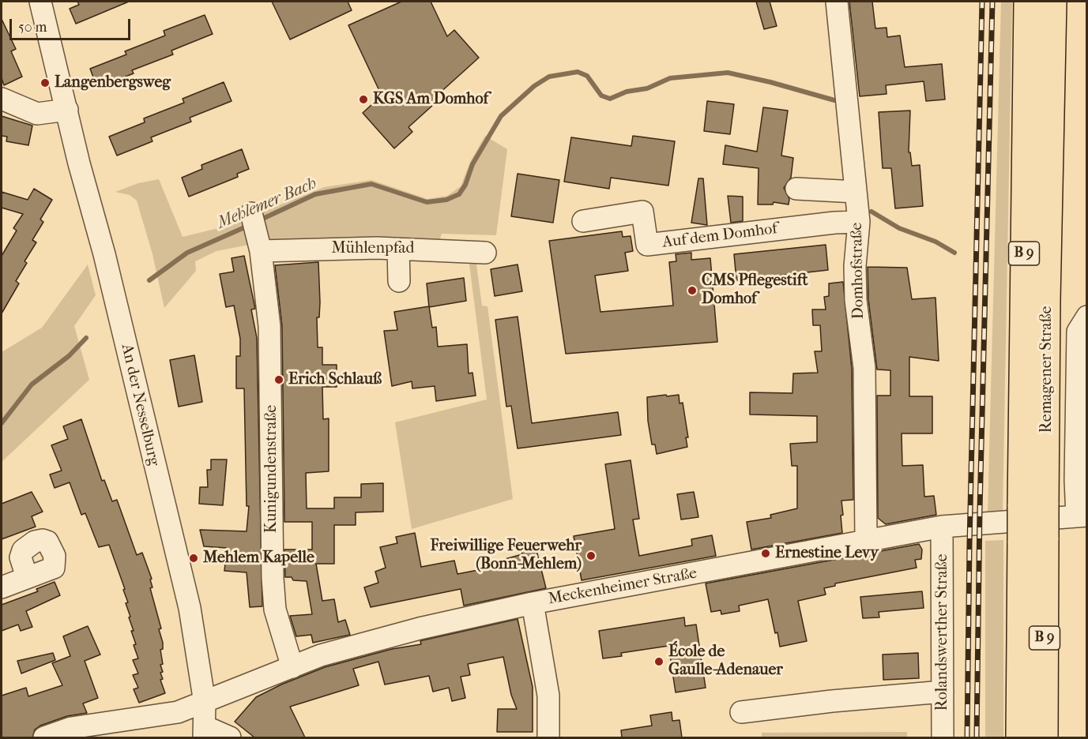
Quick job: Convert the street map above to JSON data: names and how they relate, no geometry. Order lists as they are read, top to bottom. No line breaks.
{"streets":{"main road":["B 9","Remagener Straße"],"street":["Auf dem Domhof","Mühlenpfad","Domhofstraße","An der Nesselburg","Kunigundenstraße","Meckenheimer Straße","Rolandswerther Straße"]},"crossings":[["Auf dem Domhof","Domhofstraße"],["Mühlenpfad","Kunigundenstraße"],["Domhofstraße","Meckenheimer Straße"],["An der Nesselburg","Meckenheimer Straße"],["Kunigundenstraße","Meckenheimer Straße"],["Meckenheimer Straße","Rolandswerther Straße"]],"water":["Mehlemer Bach"],"places":["Langenbergsweg","KGS Am Domhof","CMS Pflegestift Domhof","Erich Schlauß","Ernestine Levy","Freiwillige Feuerwehr (Bonn-Mehlem)","Mehlem Kapelle","École de Gaulle-Adenauer"],"scale_bar":"50 m"}
